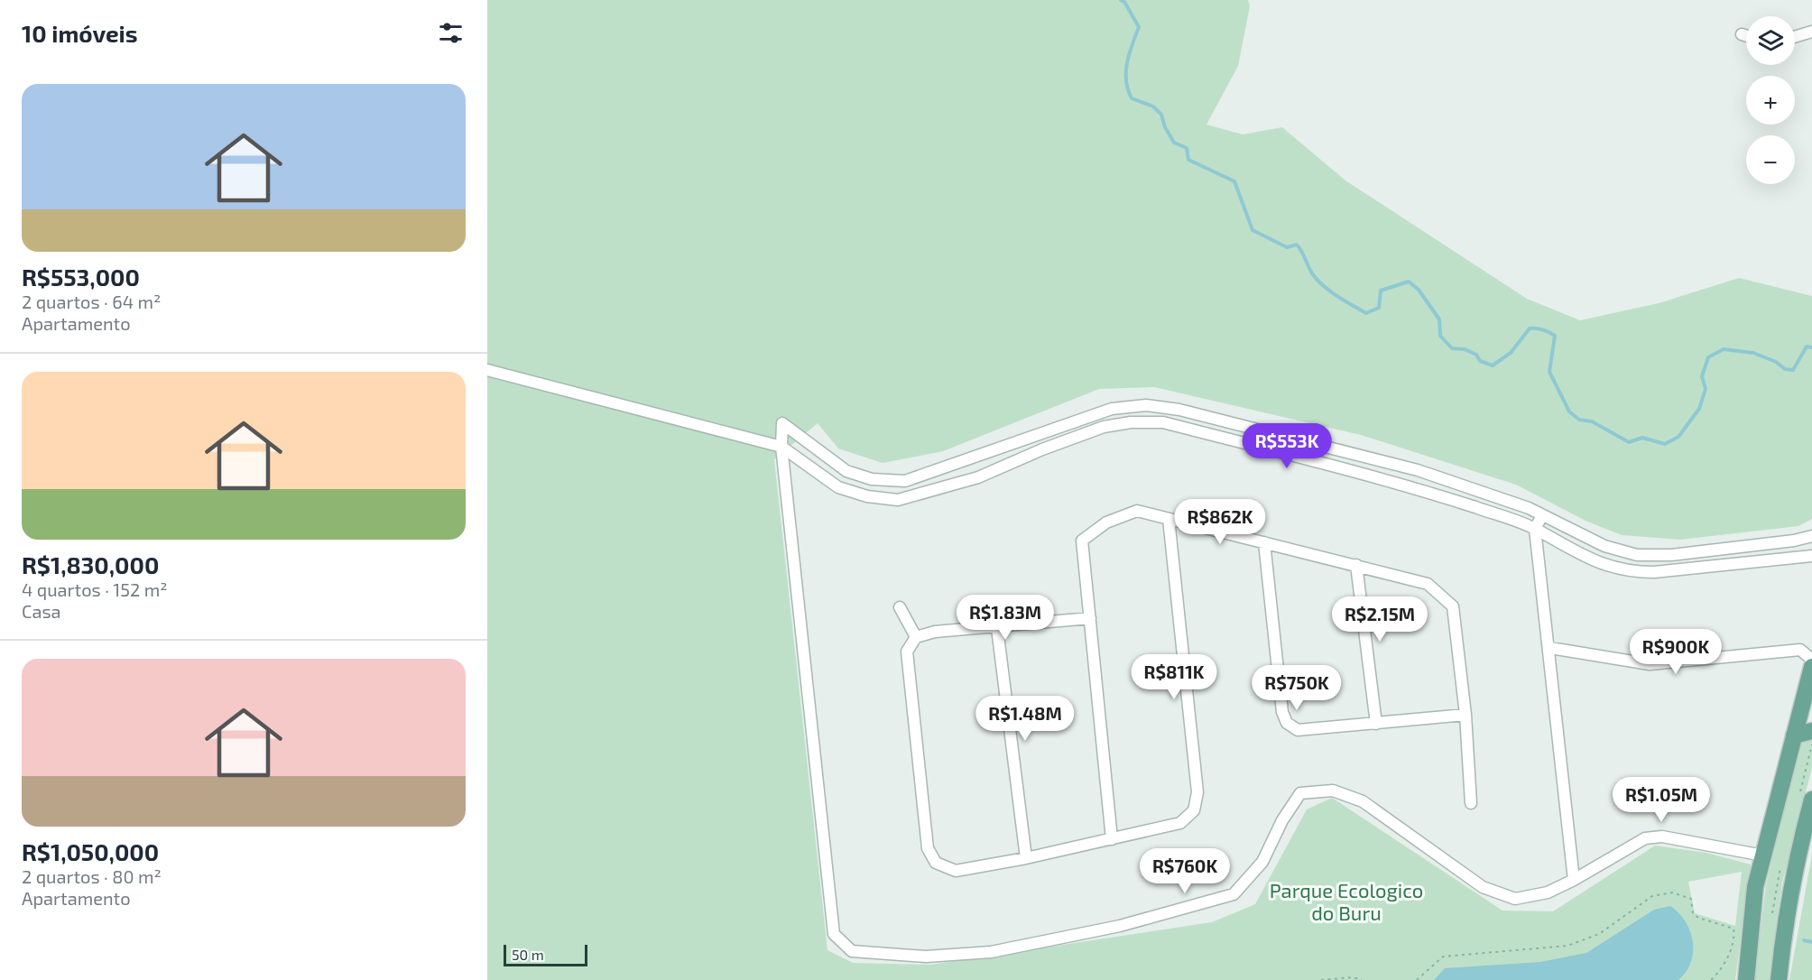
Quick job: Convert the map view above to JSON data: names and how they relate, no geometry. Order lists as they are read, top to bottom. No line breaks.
{"parks":["Parque Ecologico do Buru"],"scale_bar":"50 m","page":{"heading":"10 imóveis","map_buttons":["+","−"],"list":[{"name":"R$553,000","note":"2 quartos · 64 m² · Apartamento"},{"name":"R$1,830,000","note":"4 quartos · 152 m² · Casa"},{"name":"R$1,050,000","note":"2 quartos · 80 m² · Apartamento"}],"price":["R$553K","R$862K","R$1.83M","R$2.15M","R$900K","R$811K","R$750K","R$1.48M","R$1.05M","R$760K"],"scale":"50 m"}}
